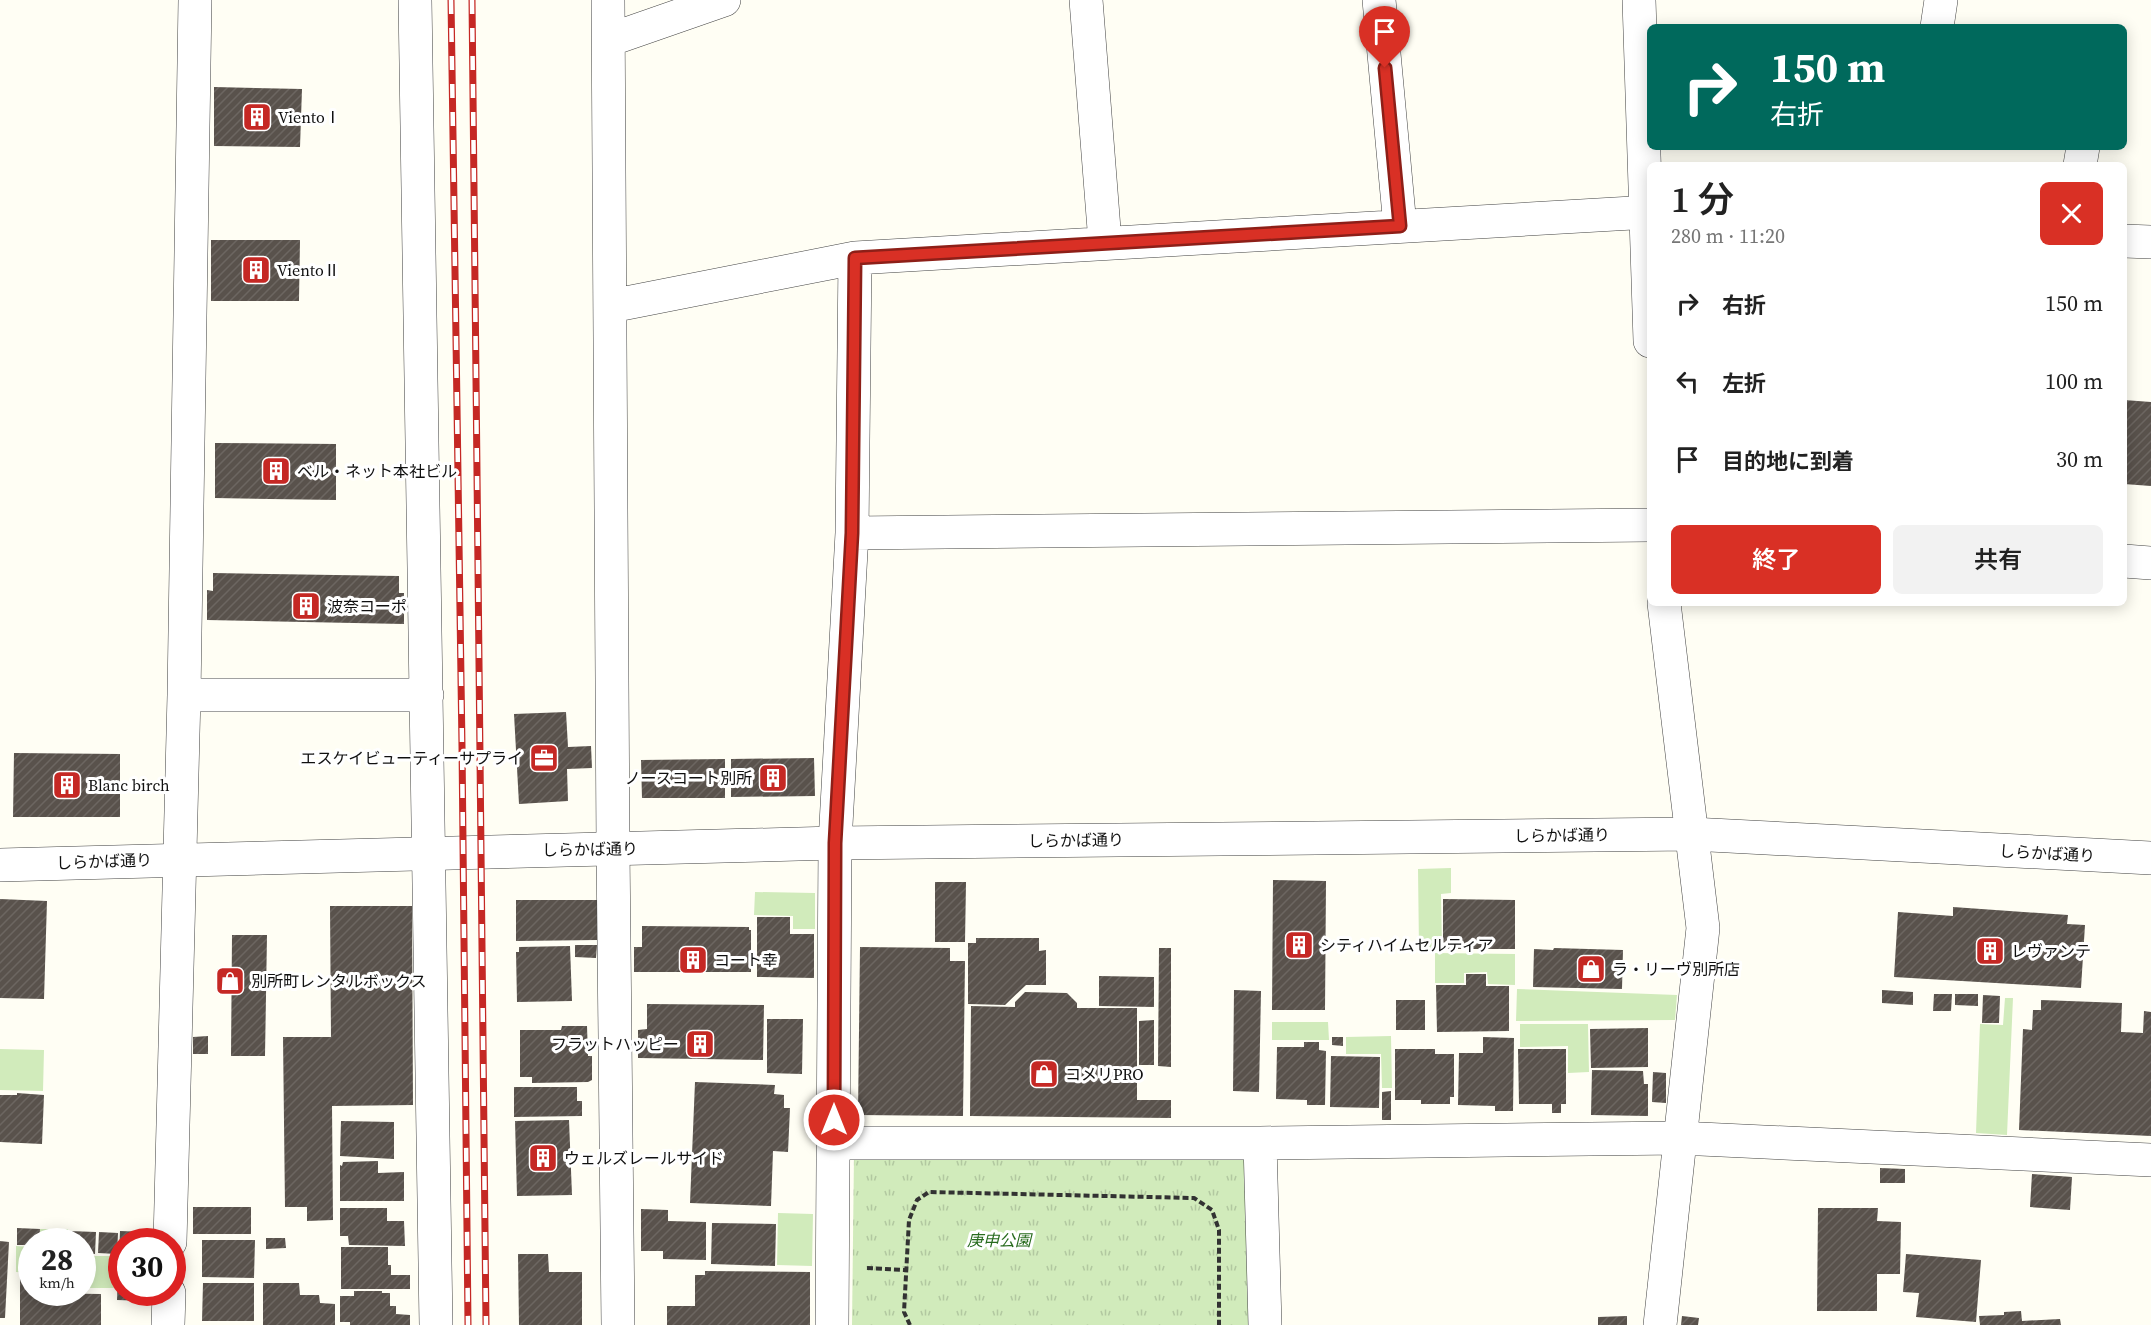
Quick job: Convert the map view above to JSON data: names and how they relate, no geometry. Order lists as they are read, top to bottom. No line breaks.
{"streets":{"street":["しらかば通り"]},"parks":["庚申公園"],"places":{"building":["VientoⅠ","VientoⅡ","ベル・ネット本社ビル","波奈コーポ","ノースコート別所","Blanc birch","シティハイムセルティア","レヴァンテ","コート幸","フラットハッピー","ウェルズレールサイド"],"office":["エスケイビューティーサプライ"],"shop":["ラ・リーヴ別所店","別所町レンタルボックス","コメリPRO"]},"page":{"turn":["150 m","右折"],"heading":["1 分","280 m · 11:20"],"list":[{"name":"右折","value":"150 m"},{"name":"左折","value":"100 m"},{"name":"目的地に到着","value":"30 m"}],"buttons":["終了","共有"],"speed":"28 km/h","limit":"30"}}
